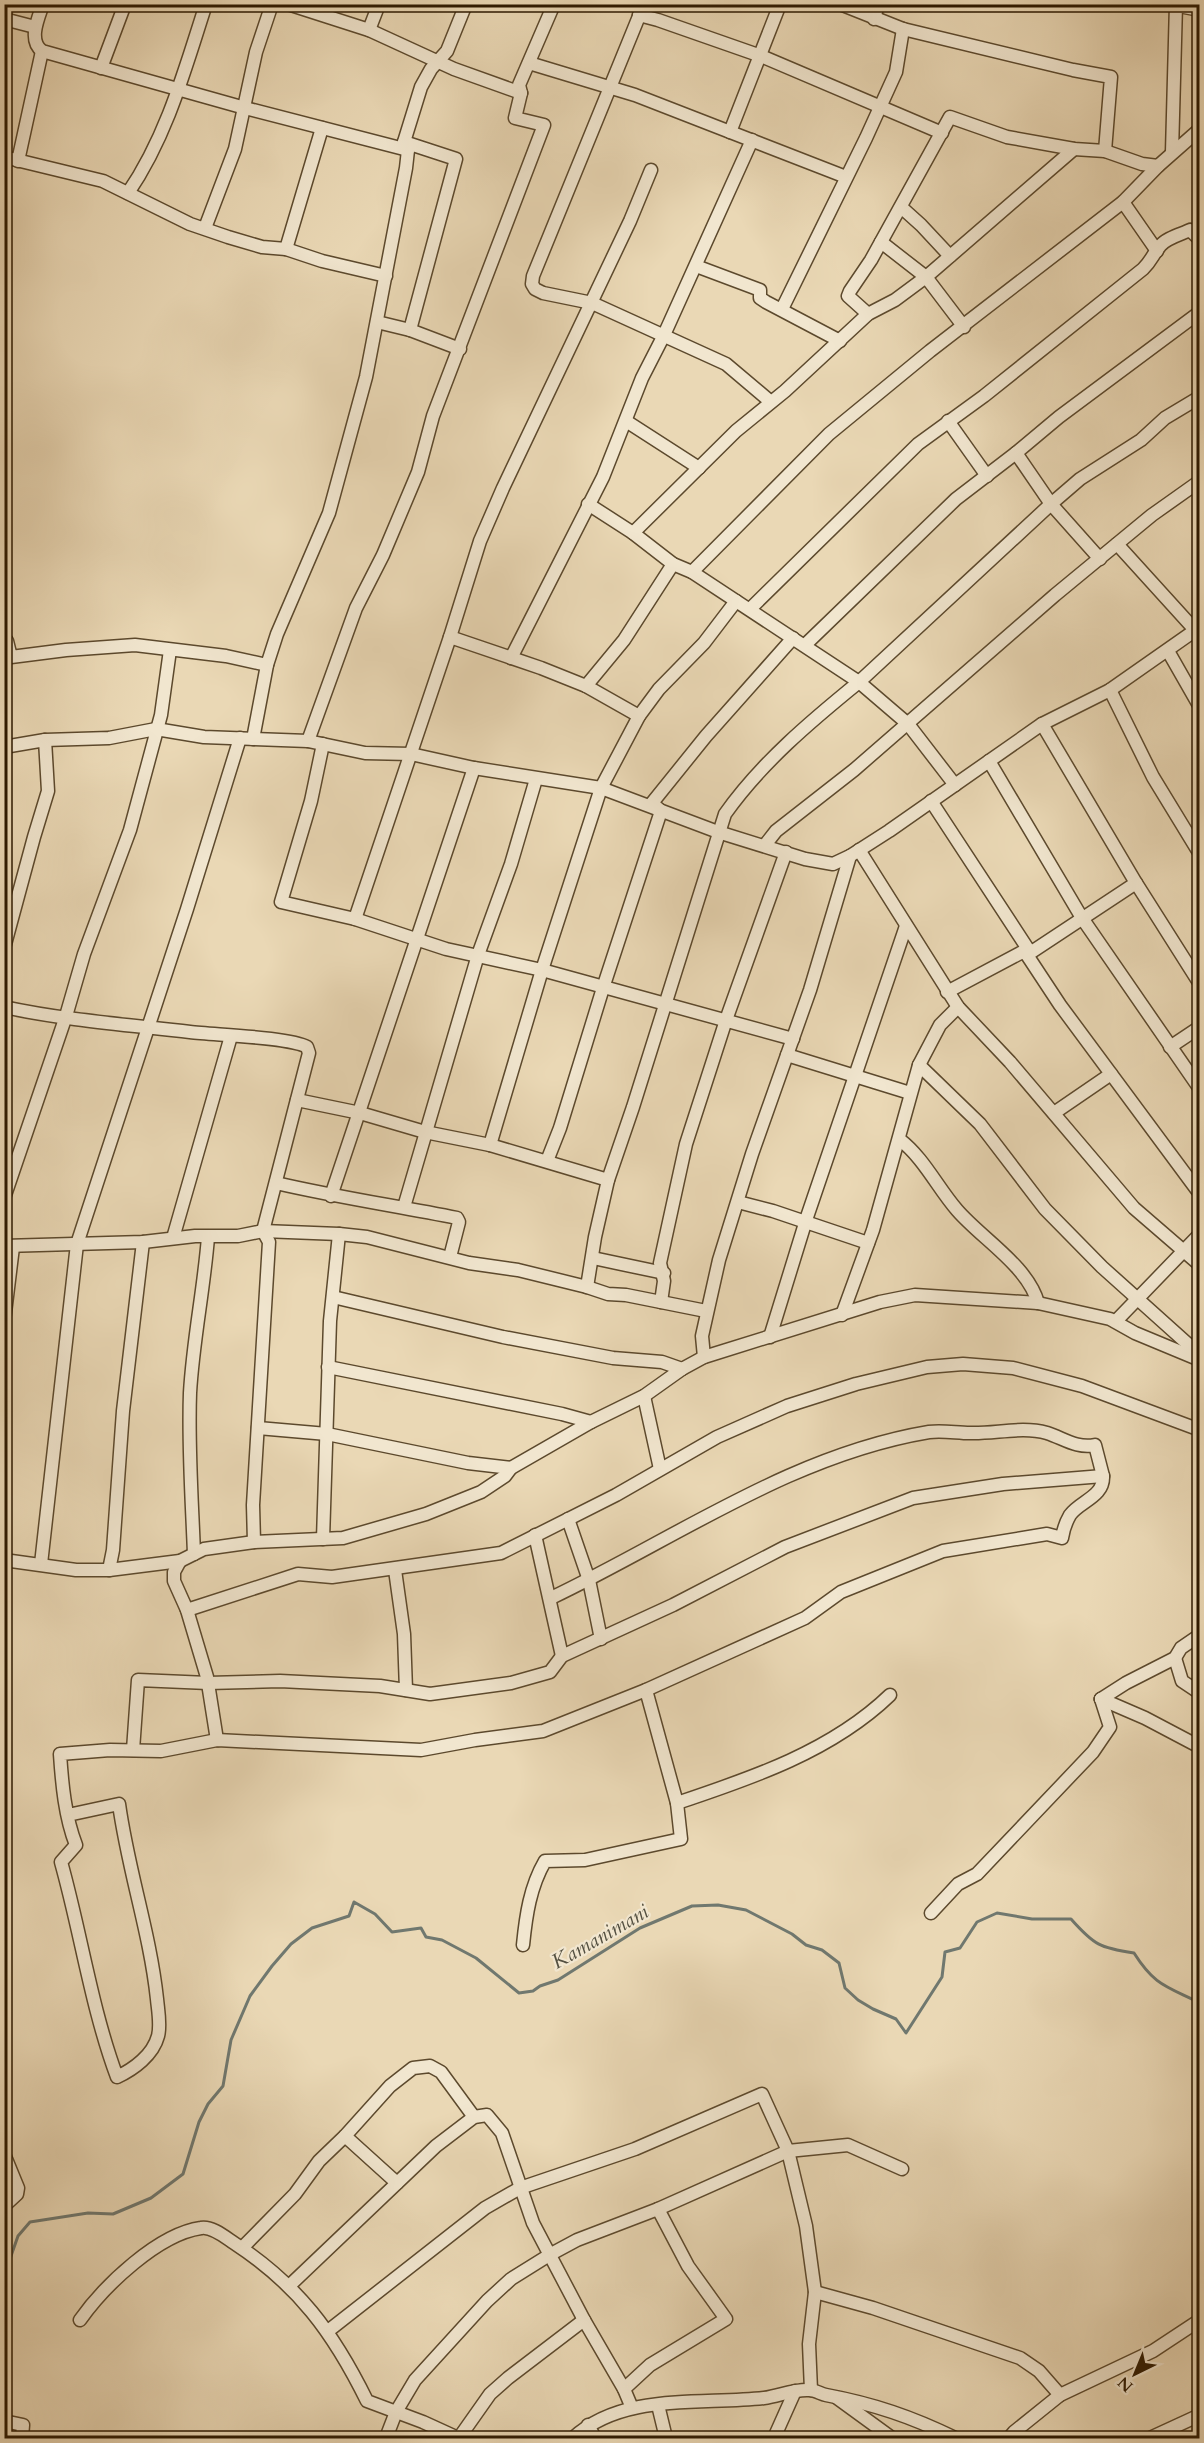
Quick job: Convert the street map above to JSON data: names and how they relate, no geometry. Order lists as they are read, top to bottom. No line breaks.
{"water":["Kamanimani"],"north":"bottom left"}
